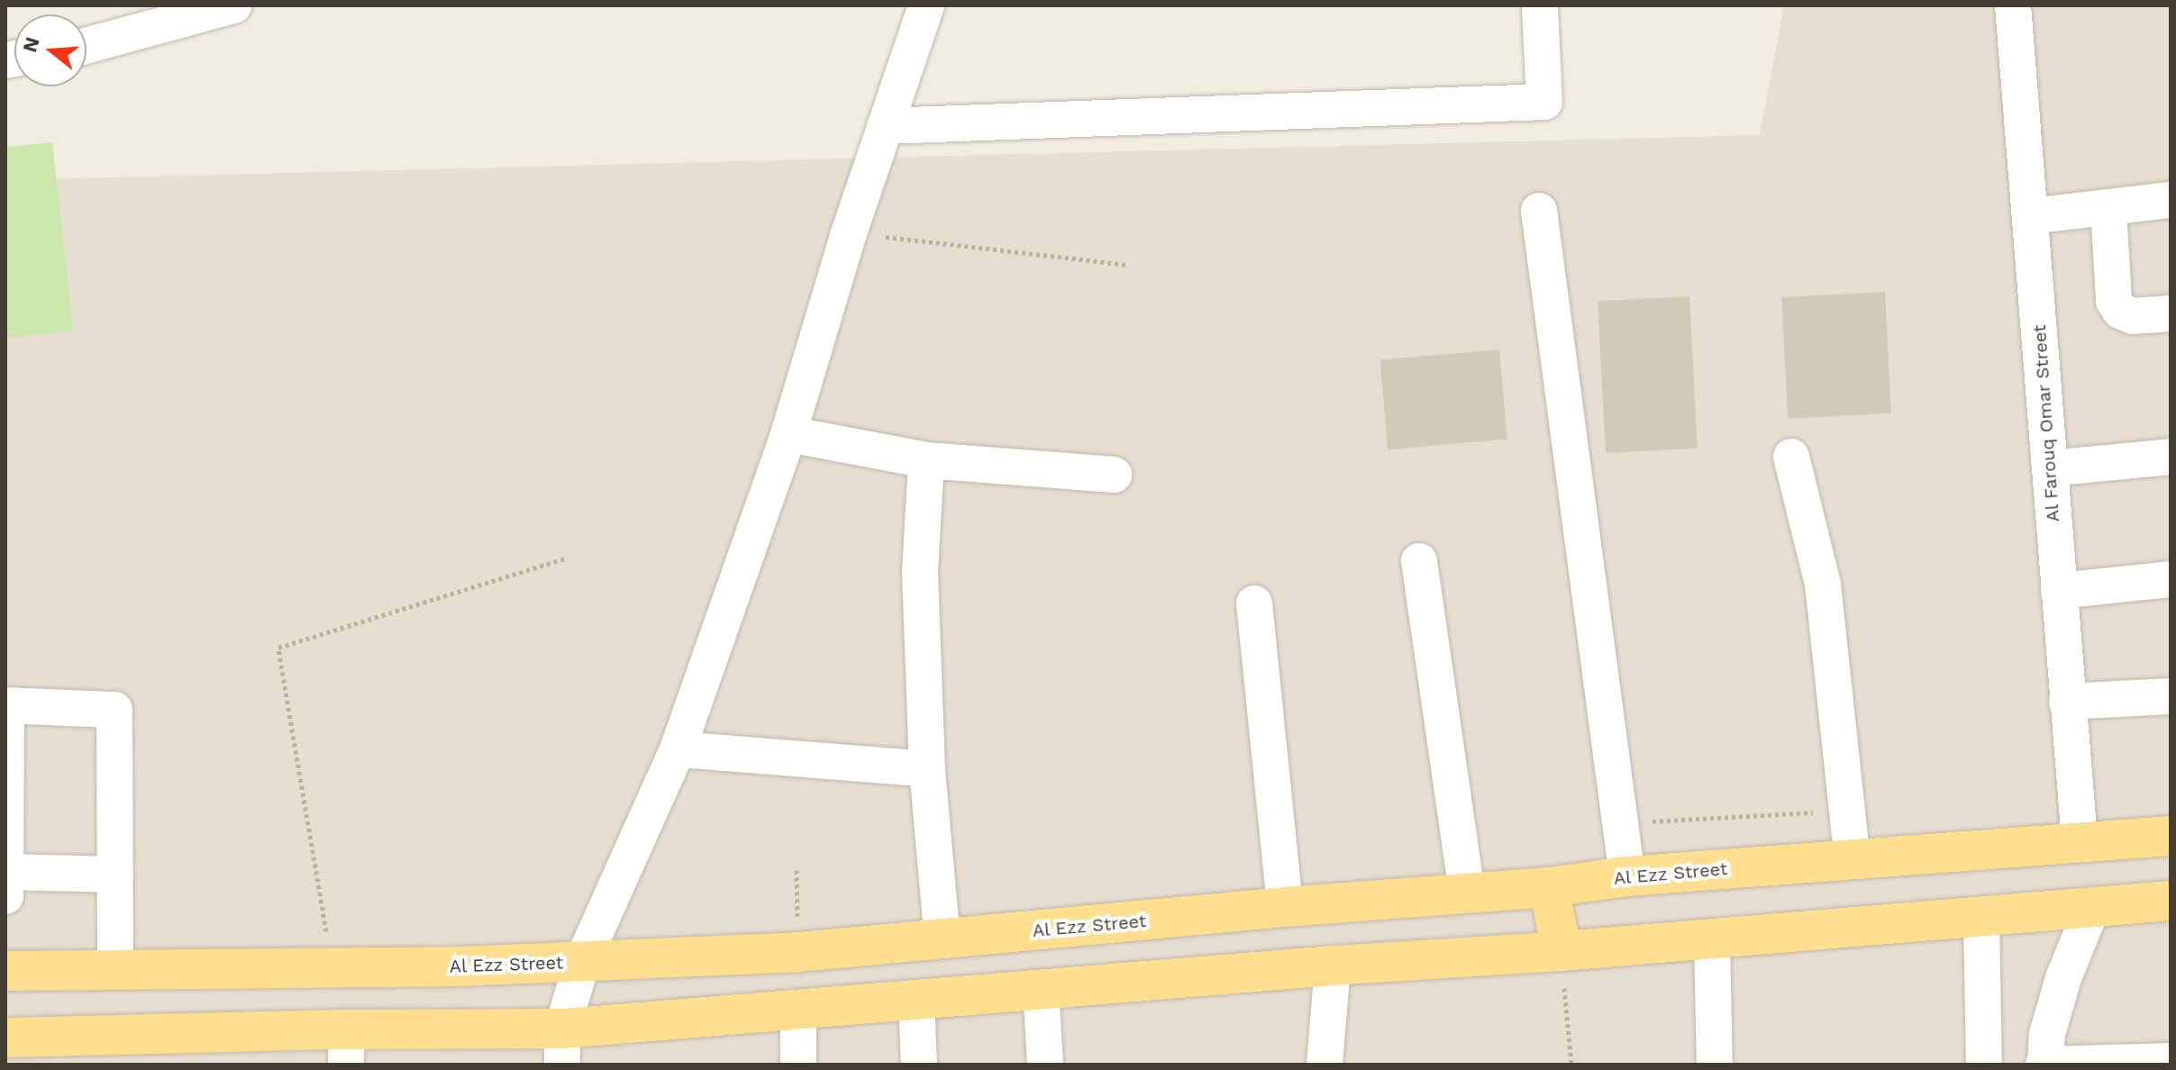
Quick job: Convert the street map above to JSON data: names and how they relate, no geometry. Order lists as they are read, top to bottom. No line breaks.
{"streets":{"main road":["Al Ezz Street"],"street":["Al Farouq Omar Street"]},"crossings":[["Al Farouq Omar Street","Al Ezz Street"]],"north":"left"}
